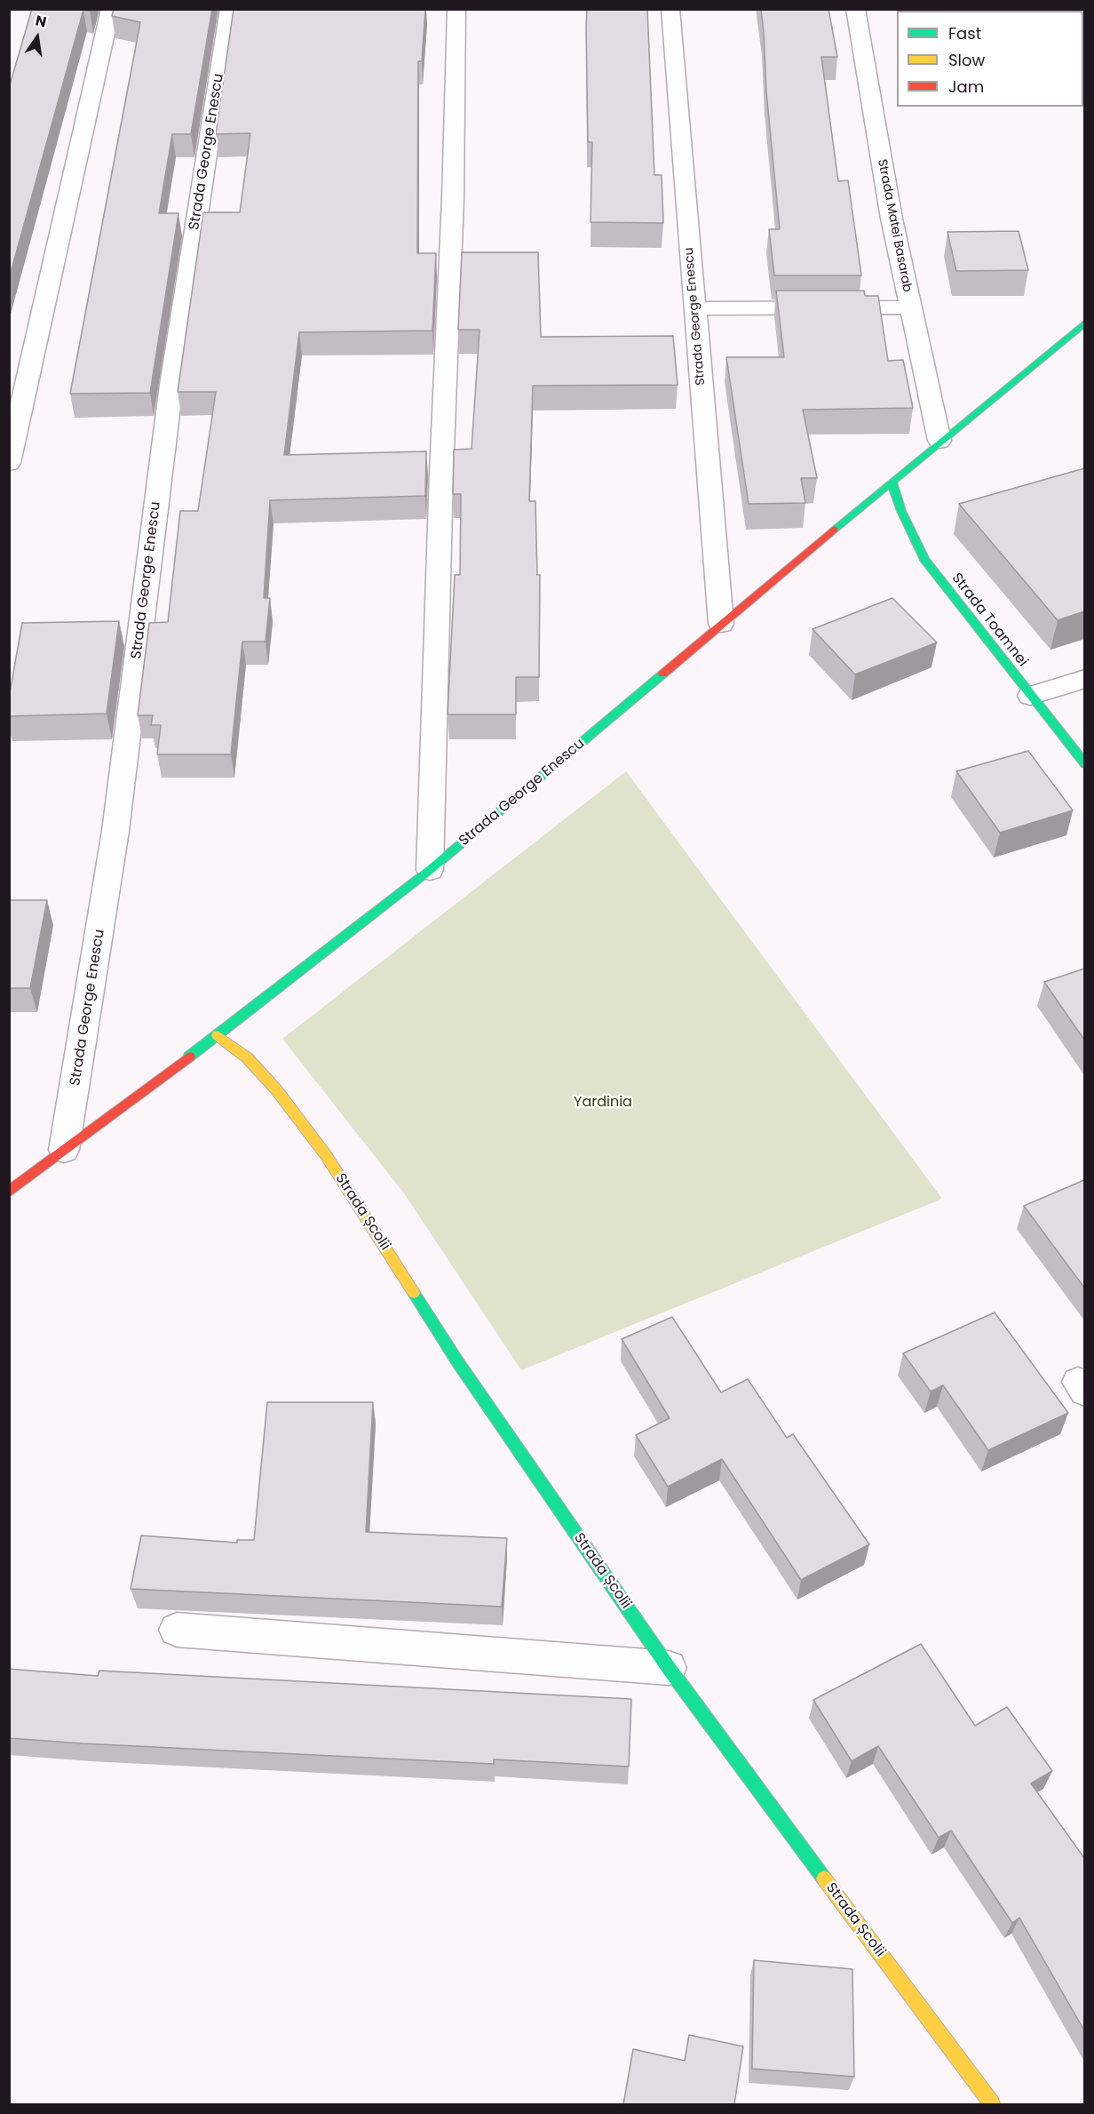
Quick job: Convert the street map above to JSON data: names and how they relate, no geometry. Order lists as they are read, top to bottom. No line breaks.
{"streets":{"street":["Strada George Enescu","Strada Matei Basarab","Strada Toamnei","Strada Școlii"]},"crossings":[["Strada George Enescu","Strada Matei Basarab"],["Strada George Enescu","Strada Toamnei"],["Strada George Enescu","Strada Școlii"]],"parks":["Yardinia"],"legend":["Fast","Slow","Jam"],"north":"top"}
